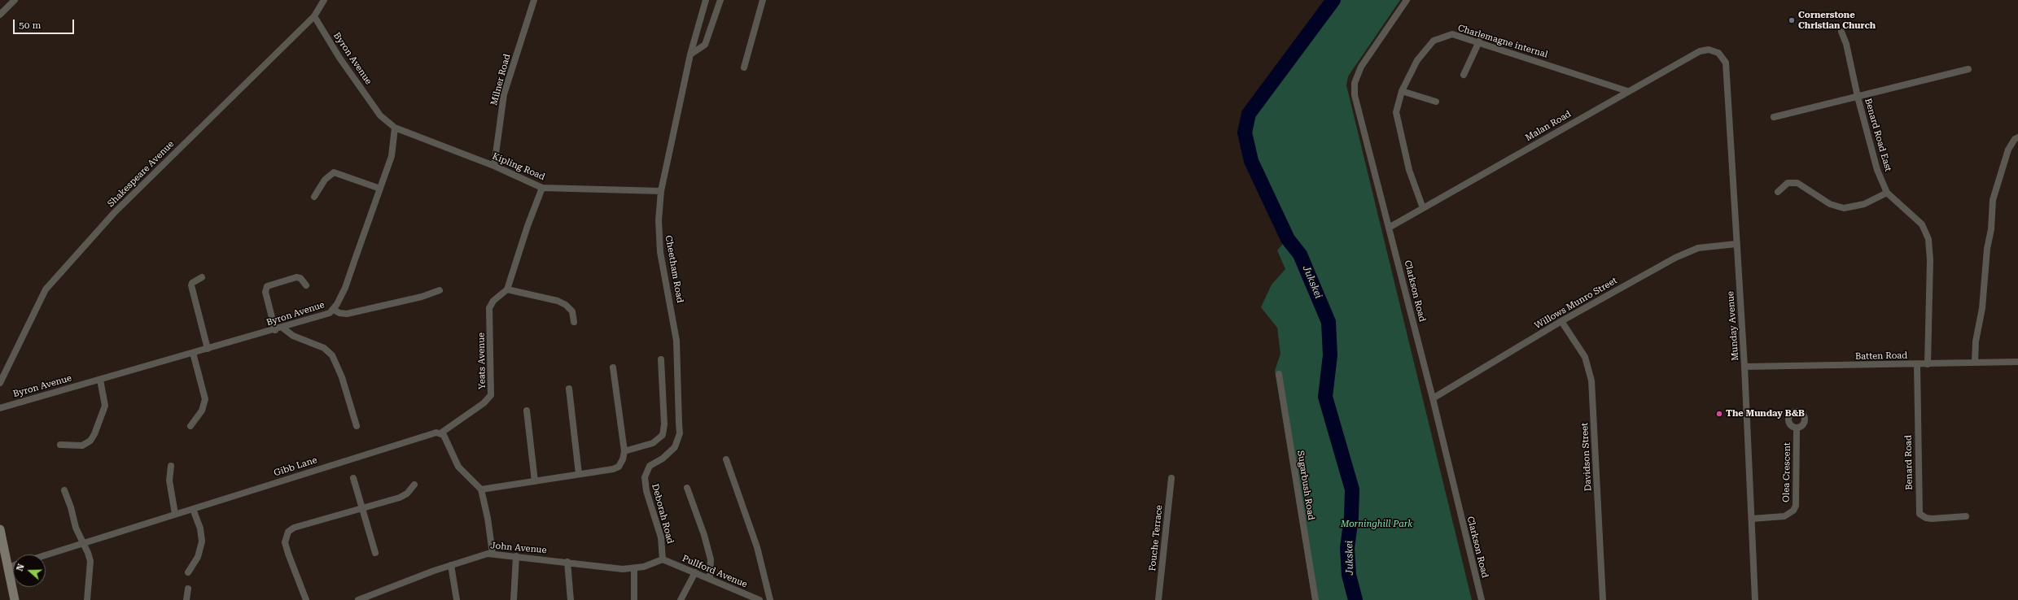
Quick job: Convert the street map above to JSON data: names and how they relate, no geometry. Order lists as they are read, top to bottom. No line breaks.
{"streets":{"street":["Charlemagne internal","Byron Avenue","Milner Road","Malan Road","Benard Road East","Kipling Road","Shakespeare Avenue","Cheetham Road","Clarkson Road","Willows Munro Street","Munday Avenue","Batten Road","Yeats Avenue","Davidson Street","Benard Road","Gibb Lane","Olea Crescent","Sugarbush Road","Deborah Road","Fouche Terrace","John Avenue","Pullford Avenue"]},"crossings":[["Charlemagne internal","Malan Road"],["Byron Avenue","Kipling Road"],["Byron Avenue","Shakespeare Avenue"],["Milner Road","Kipling Road"],["Malan Road","Clarkson Road"],["Malan Road","Munday Avenue"],["Benard Road East","Batten Road"],["Kipling Road","Cheetham Road"],["Cheetham Road","Deborah Road"],["Clarkson Road","Willows Munro Street"],["Willows Munro Street","Munday Avenue"],["Willows Munro Street","Davidson Street"],["Munday Avenue","Batten Road"],["Munday Avenue","Olea Crescent"],["Batten Road","Benard Road"],["Yeats Avenue","Gibb Lane"],["Deborah Road","John Avenue"],["Deborah Road","Pullford Avenue"],["John Avenue","Pullford Avenue"]],"water":["Jukskei"],"parks":["Morninghill Park"],"places":["Cornerstone Christian Church","The Munday B&B"],"scale_bar":"50 m","north":"left"}
